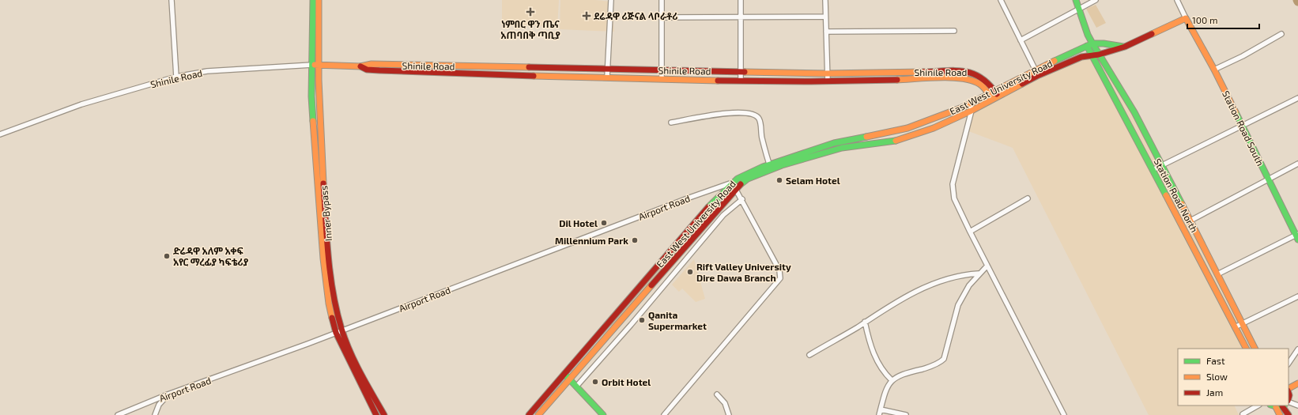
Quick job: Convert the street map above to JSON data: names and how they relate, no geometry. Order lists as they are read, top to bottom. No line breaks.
{"streets":{"main road":["Shinile Road","East West University Road","Station Road South","Station Road North","Inner Bypass"],"street":["Airport Road"]},"crossings":[["Shinile Road","East West University Road"],["Shinile Road","Inner Bypass"],["East West University Road","Station Road South"],["East West University Road","Station Road North"],["East West University Road","Airport Road"],["Airport Road","Inner Bypass"]],"places":{"health":["ነምበር ዋን ጤና አጠባበቅ ጣቢያ","ደሬዳዋ ሪጅናል ላቦራቶሪ"],"other":["Selam Hotel","Dil Hotel","Millennium Park","ድሬዳዋ አለም አቀፍ አየር ማረፊያ ካፍቴሪያ","Rift Valley University Dire Dawa Branch","Qanita Supermarket","Orbit Hotel"]},"legend":["Fast","Slow","Jam"],"scale_bar":"100 m"}
